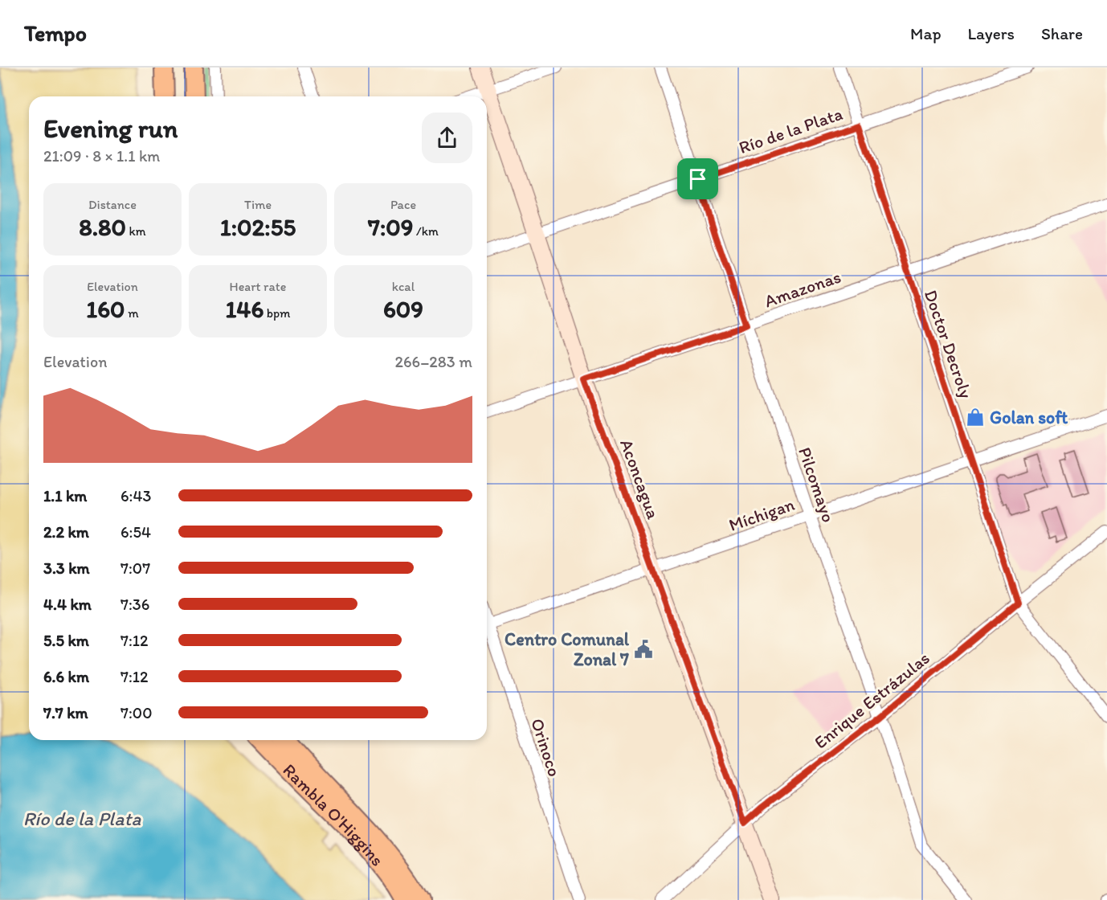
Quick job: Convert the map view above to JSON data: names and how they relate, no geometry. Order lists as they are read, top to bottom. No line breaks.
{"streets":{"main road":["Rambla O'Higgins"],"street":["Río de la Plata","Amazonas","Doctor Decroly","Aconcagua","Pilcomayo","Míchigan","Enrique Estrázulas","Orinoco"]},"crossings":[["Río de la Plata","Doctor Decroly"],["Río de la Plata","Aconcagua"],["Río de la Plata","Pilcomayo"],["Amazonas","Doctor Decroly"],["Amazonas","Aconcagua"],["Amazonas","Pilcomayo"],["Doctor Decroly","Míchigan"],["Doctor Decroly","Enrique Estrázulas"],["Aconcagua","Míchigan"],["Aconcagua","Enrique Estrázulas"],["Pilcomayo","Míchigan"],["Pilcomayo","Enrique Estrázulas"]],"water":["Río de la Plata"],"places":{"shop":["Golan soft"],"public building":["Centro Comunal Zonal 7"]},"page":{"header":"Tempo","nav":["Map","Layers","Share"],"heading":["Evening run","21:09 · 8 × 1.1 km"],"stats":[["Distance","8.80 km"],["Time","1:02:55"],["Pace","7:09 /km"],["Elevation","160 m"],["Heart rate","146 bpm"],["kcal","609"]],"chart":["Elevation","266–283 m"],"list":[{"name":"1.1 km","note":"6:43"},{"name":"2.2 km","note":"6:54"},{"name":"3.3 km","note":"7:07"},{"name":"4.4 km","note":"7:36"},{"name":"5.5 km","note":"7:12"},{"name":"6.6 km","note":"7:12"},{"name":"7.7 km","note":"7:00"}]}}
